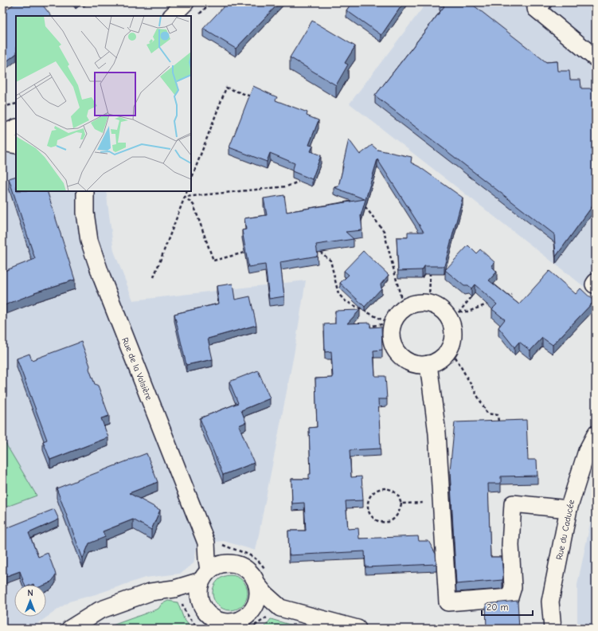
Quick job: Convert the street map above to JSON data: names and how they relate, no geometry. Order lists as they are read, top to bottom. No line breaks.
{"streets":{"street":["Rue de la Valsière","Rue du Caducée"]},"scale_bar":"20 m","north":"top"}
